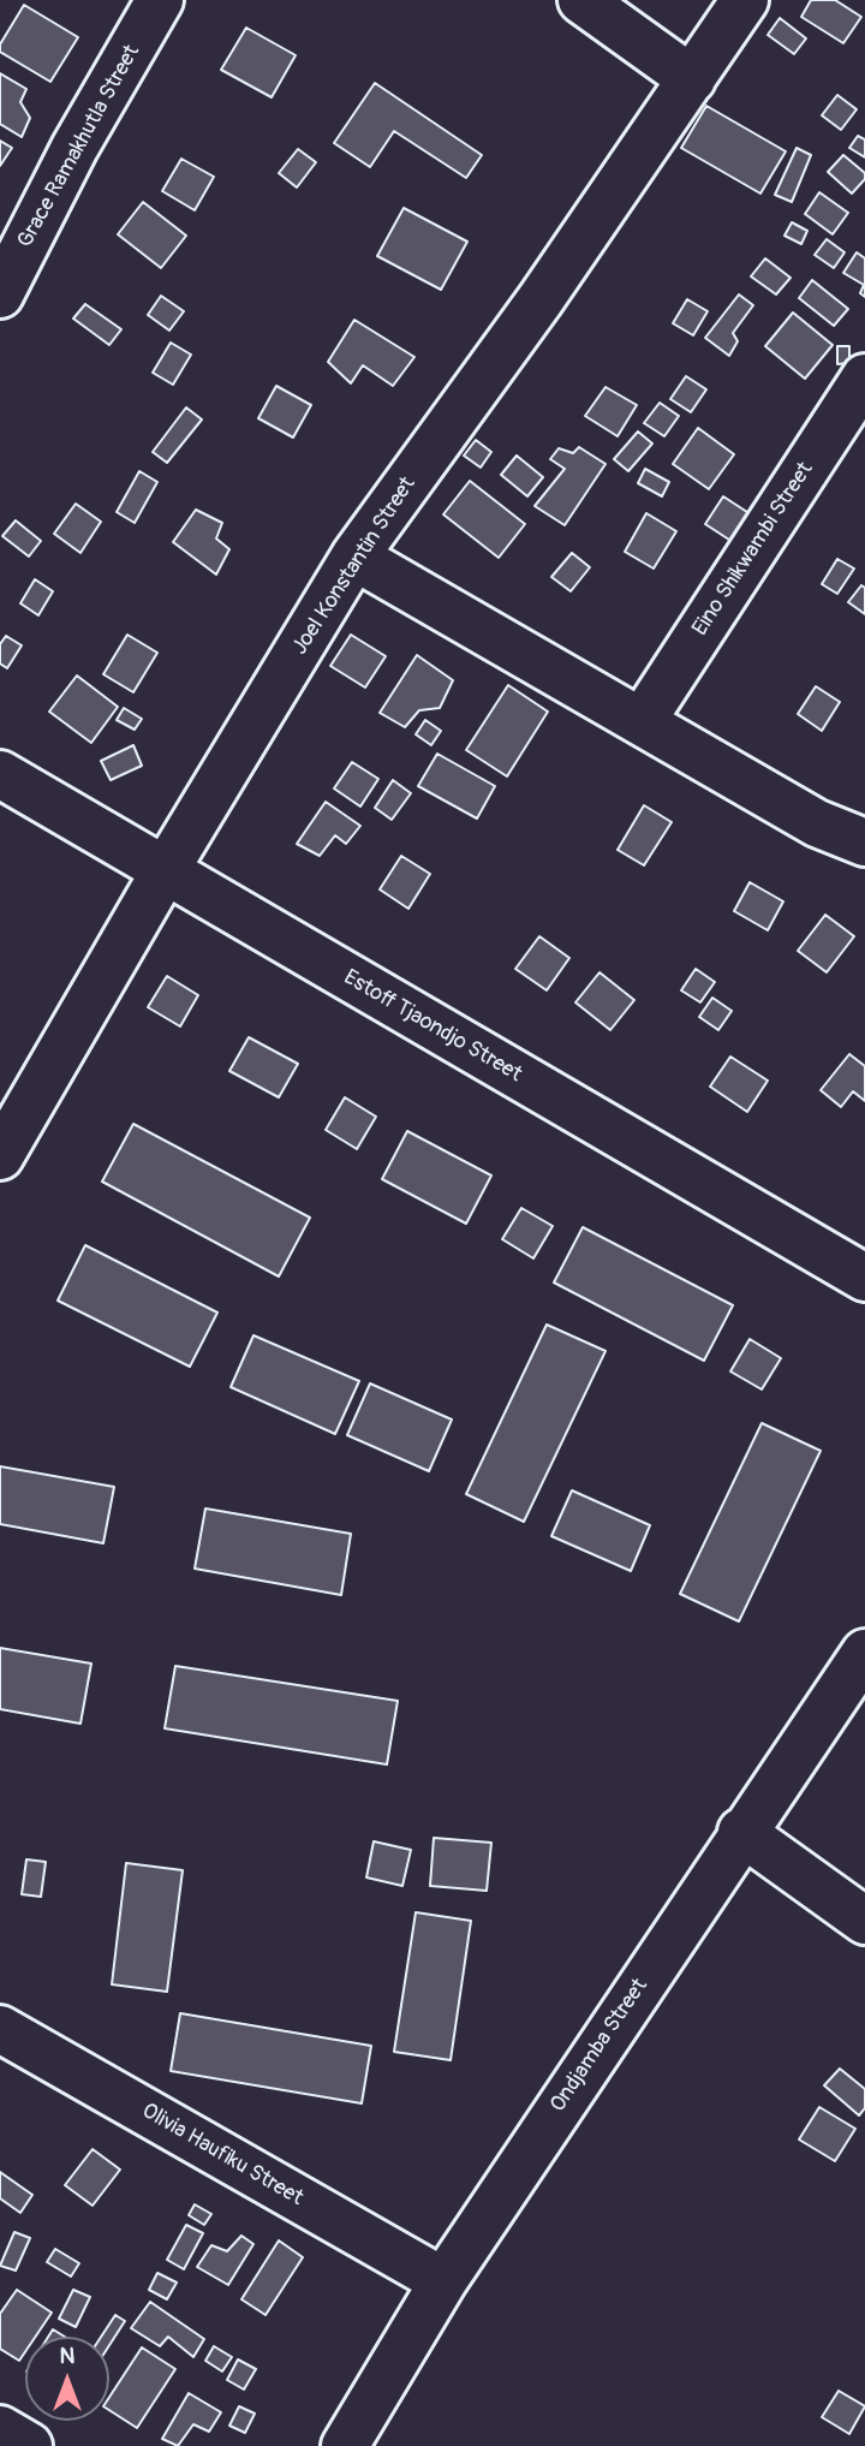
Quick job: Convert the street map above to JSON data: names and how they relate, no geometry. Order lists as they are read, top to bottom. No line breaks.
{"streets":{"street":["Grace Ramakhutla Street","Eino Shikwambi Street","Joel Konstantin Street","Estoff Tjaondjo Street","Ondjamba Street","Olivia Haufiku Street"]},"crossings":[["Joel Konstantin Street","Estoff Tjaondjo Street"],["Ondjamba Street","Olivia Haufiku Street"]],"north":"top"}
